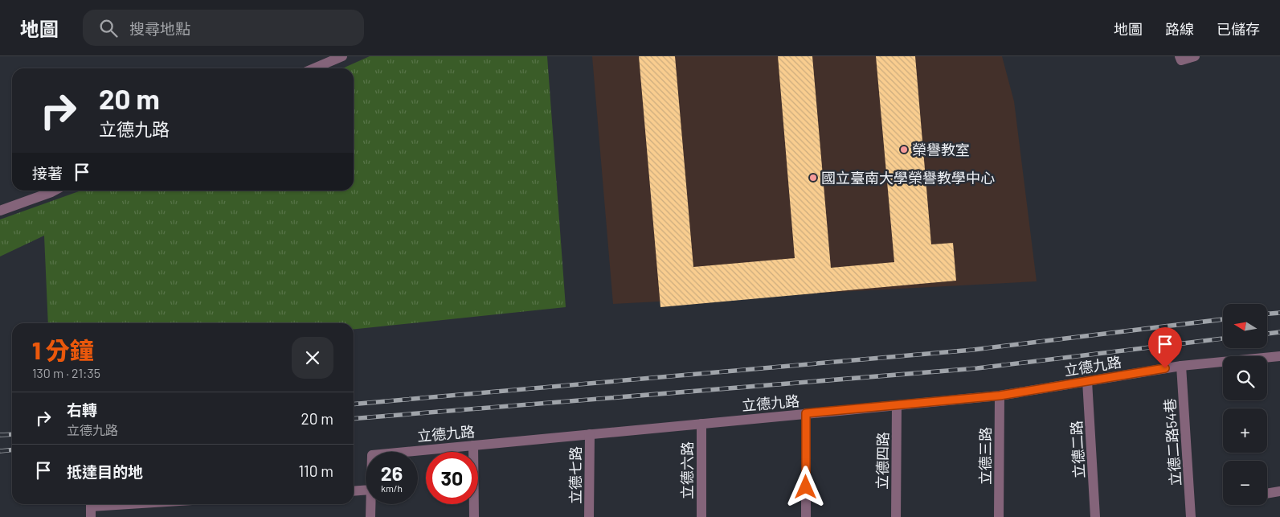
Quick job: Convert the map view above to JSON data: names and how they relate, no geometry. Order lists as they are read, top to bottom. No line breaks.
{"streets":{"street":["立德九路","立德二路54巷","立德二路","立德三路","立德四路","立德六路","立德七路"]},"crossings":[["立德九路","立德二路54巷"],["立德九路","立德二路"],["立德九路","立德三路"],["立德九路","立德四路"],["立德九路","立德六路"],["立德九路","立德七路"]],"places":["榮譽教室","國立臺南大學榮譽教學中心"],"north":"left","page":{"header":"地圖","search":"搜尋地點","nav":["地圖","路線","已儲存"],"turn":["20 m","立德九路"],"then":"接著","map_buttons":["+","−"],"heading":["1 分鐘","130 m · 21:35"],"list":[{"name":"右轉","note":"立德九路","value":"20 m"},{"name":"抵達目的地","value":"110 m"}],"speed":"26 km/h","limit":"30"}}
